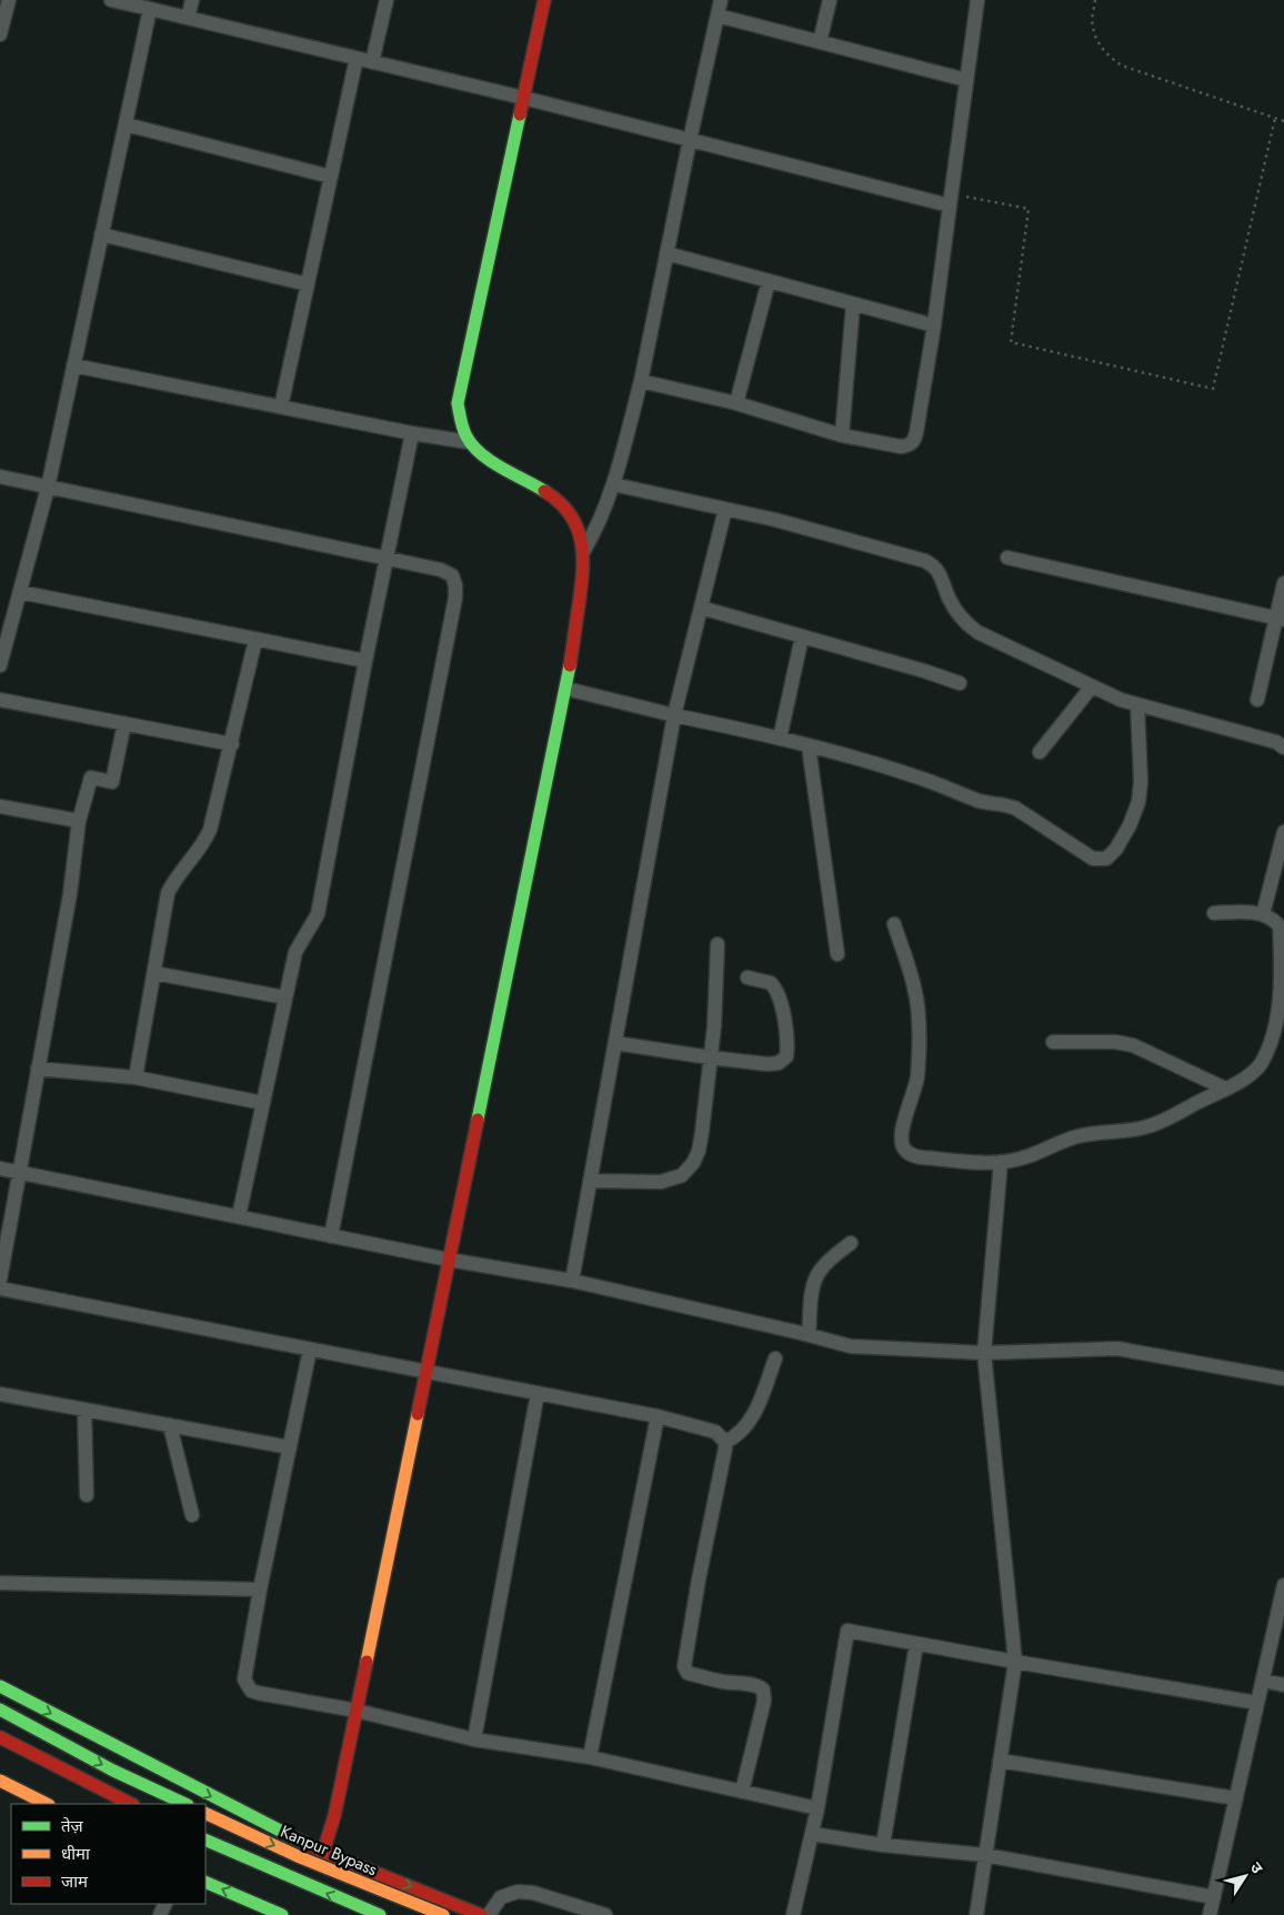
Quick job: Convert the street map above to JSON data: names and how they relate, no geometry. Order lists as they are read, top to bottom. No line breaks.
{"streets":{"main road":["Kanpur Bypass"]},"legend":["तेज़","धीमा","जाम"],"north":"top right"}
